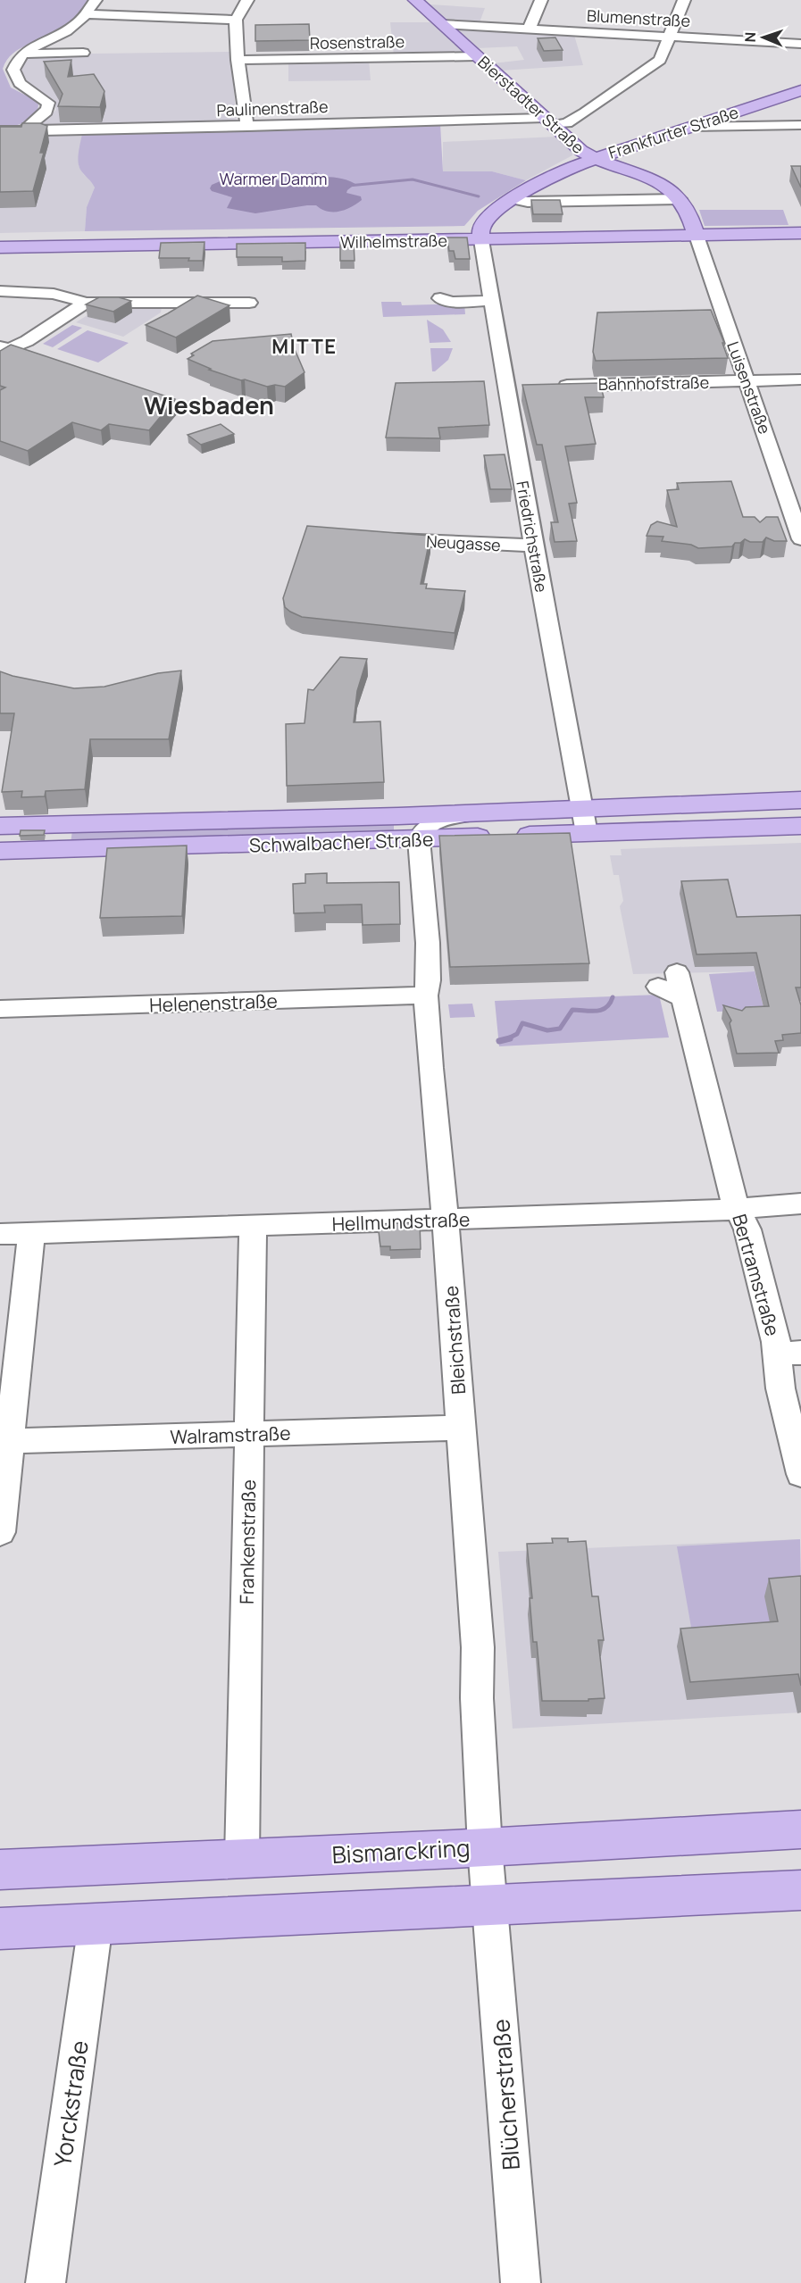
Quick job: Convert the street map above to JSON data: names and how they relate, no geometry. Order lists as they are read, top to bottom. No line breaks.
{"streets":{"main road":["Bierstadter Straße","Frankfurter Straße","Wilhelmstraße","Schwalbacher Straße","Bismarckring"],"street":["Blumenstraße","Rosenstraße","Paulinenstraße","Bahnhofstraße","Luisenstraße","Friedrichstraße","Neugasse","Helenenstraße","Hellmundstraße","Bertramstraße","Bleichstraße","Walramstraße","Frankenstraße","Blücherstraße","Yorckstraße"]},"crossings":[["Blumenstraße","Bierstadter Straße"],["Blumenstraße","Paulinenstraße"],["Rosenstraße","Bierstadter Straße"],["Bierstadter Straße","Paulinenstraße"],["Bierstadter Straße","Frankfurter Straße"],["Bierstadter Straße","Wilhelmstraße"],["Bierstadter Straße","Luisenstraße"],["Frankfurter Straße","Wilhelmstraße"],["Frankfurter Straße","Friedrichstraße"],["Wilhelmstraße","Luisenstraße"],["Wilhelmstraße","Friedrichstraße"],["Bahnhofstraße","Luisenstraße"],["Friedrichstraße","Neugasse"],["Friedrichstraße","Schwalbacher Straße"],["Schwalbacher Straße","Bleichstraße"],["Helenenstraße","Bleichstraße"],["Hellmundstraße","Bertramstraße"],["Hellmundstraße","Bleichstraße"],["Hellmundstraße","Frankenstraße"],["Bleichstraße","Walramstraße"],["Bleichstraße","Bismarckring"],["Bleichstraße","Blücherstraße"],["Walramstraße","Frankenstraße"],["Frankenstraße","Bismarckring"]],"districts":["MITTE","Wiesbaden"],"parks":["Warmer Damm"],"north":"left"}
